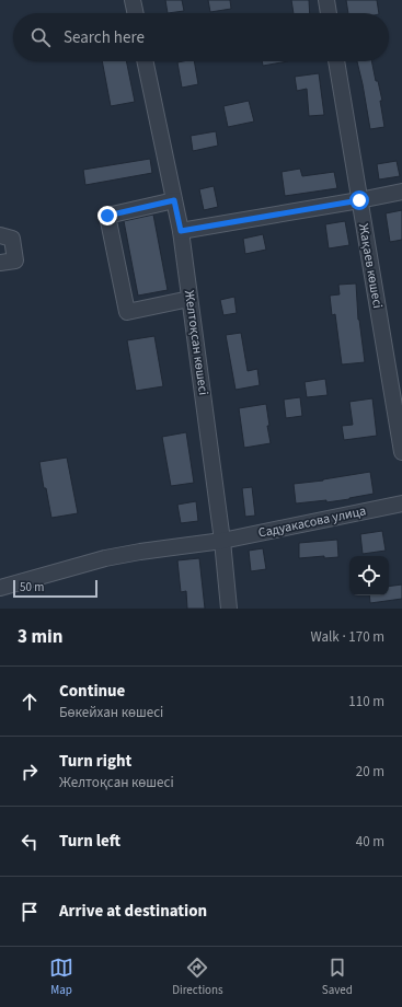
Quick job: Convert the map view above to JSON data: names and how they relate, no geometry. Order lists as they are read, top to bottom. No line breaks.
{"streets":{"street":["Жақаев көшесі","Желтоқсан көшесі","Садуакасова улица"]},"crossings":[["Желтоқсан көшесі","Садуакасова улица"]],"scale_bar":"50 m","page":{"search":"Search here","scale":"50 m","heading":["3 min","Walk · 170 m"],"list":[["Continue","Бөкейхан көшесі","110 m"],["Turn right","Желтоқсан көшесі","20 m"],["Turn left","40 m"],"Arrive at destination"],"nav":["Map","Directions","Saved"]}}
